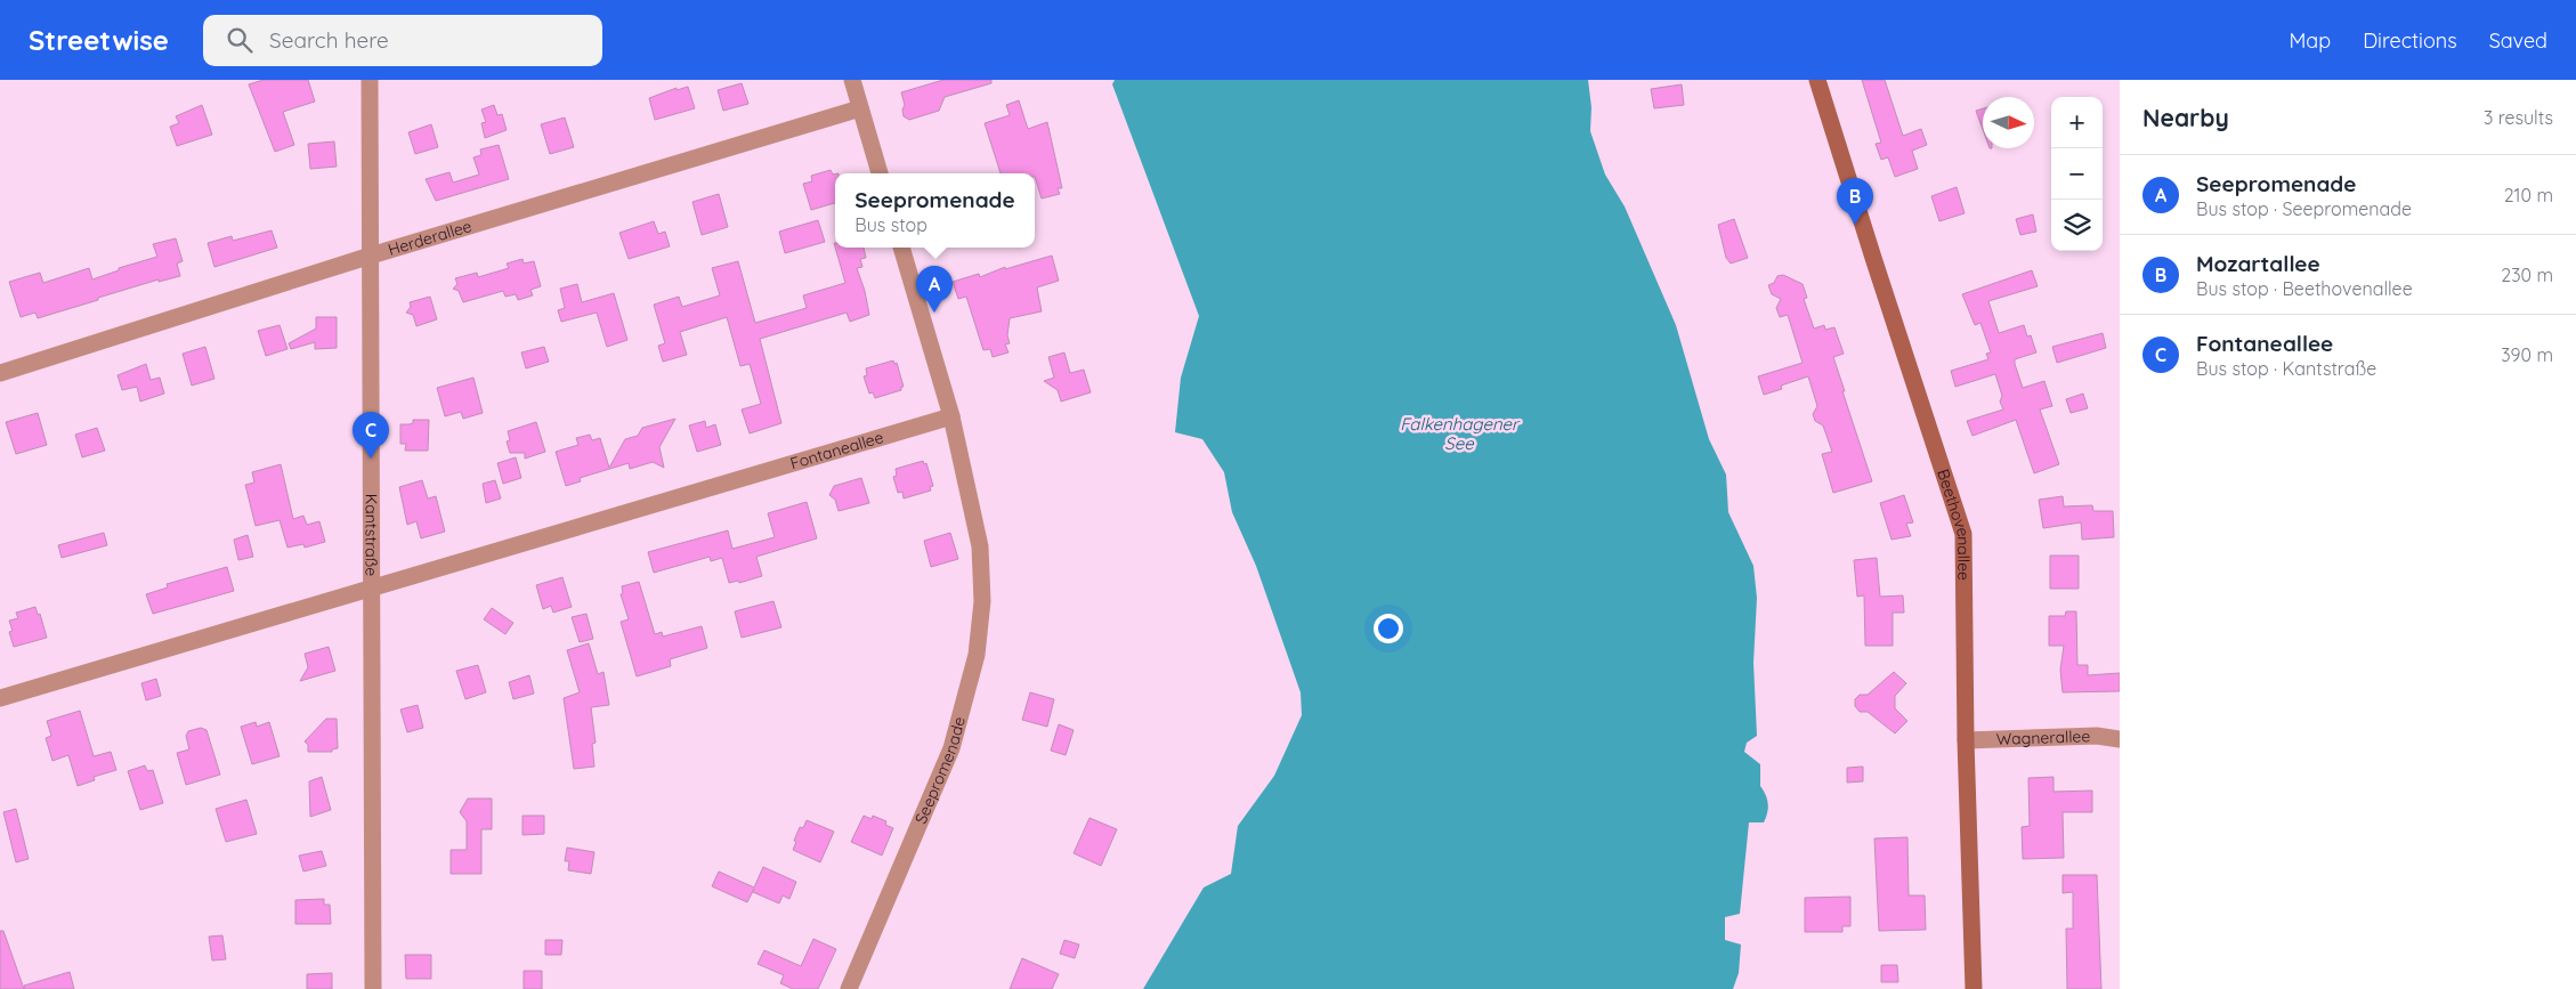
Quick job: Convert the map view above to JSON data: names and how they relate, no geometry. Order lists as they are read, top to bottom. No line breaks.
{"streets":{"street":["Herderallee","Fontaneallee","Beethovenallee","Kantstraße","Wagnerallee","Seepromenade"]},"crossings":[["Herderallee","Kantstraße"],["Fontaneallee","Kantstraße"],["Fontaneallee","Seepromenade"],["Beethovenallee","Wagnerallee"]],"water":["Falkenhagener See"],"north":"right","page":{"header":"Streetwise","search":"Search here","nav":["Map","Directions","Saved"],"heading":["Nearby","3 results"],"map_buttons":["+","−"],"list":[{"mark":"A","name":"Seepromenade","note":"Bus stop · Seepromenade","value":"210 m"},{"mark":"B","name":"Mozartallee","note":"Bus stop · Beethovenallee","value":"230 m"},{"mark":"C","name":"Fontaneallee","note":"Bus stop · Kantstraße","value":"390 m"}],"popup":["Seepromenade","Bus stop"],"pins":["B","A","C"]}}
